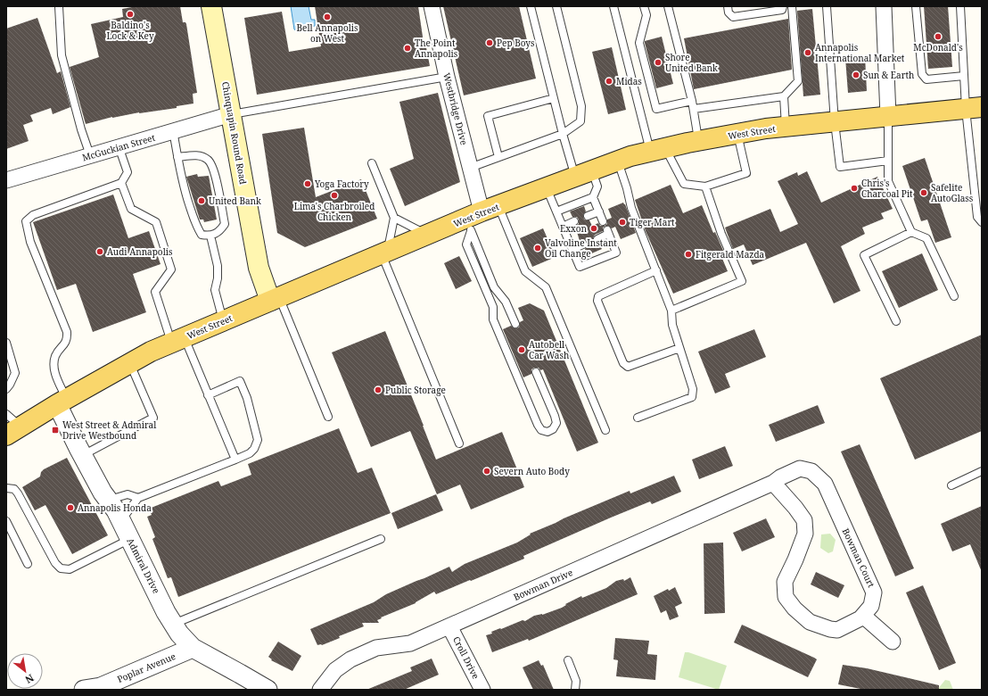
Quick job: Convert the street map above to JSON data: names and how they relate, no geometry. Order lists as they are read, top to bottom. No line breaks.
{"streets":{"main road":["West Street","Chinquapin Round Road"],"street":["Westbridge Drive","McGuckian Street","Bowman Court","Admiral Drive","Bowman Drive","Croll Drive","Poplar Avenue"]},"crossings":[["Westbridge Drive","West Street"],["West Street","Chinquapin Round Road"],["West Street","Admiral Drive"],["Chinquapin Round Road","McGuckian Street"],["Bowman Court","Bowman Drive"],["Admiral Drive","Poplar Avenue"],["Bowman Drive","Croll Drive"]],"places":{"other":["Baldino's Lock & Key","Bell Annapolis on West","McDonald's","Pep Boys","The Point Annapolis","Annapolis International Market","Shore United Bank","Sun & Earth","Midas","Yoga Factory","Chris's Charcoal Pit","Safelite AutoGlass","Lima's Charbroiled Chicken","United Bank","Tiger Mart","Exxon","Valvoline Instant Oil Change","Audi Annapolis","Fitgerald Mazda","Autobell Car Wash","Public Storage","Severn Auto Body","Annapolis Honda"],"transit":["West Street & Admiral Drive Westbound"]},"north":"bottom right"}
